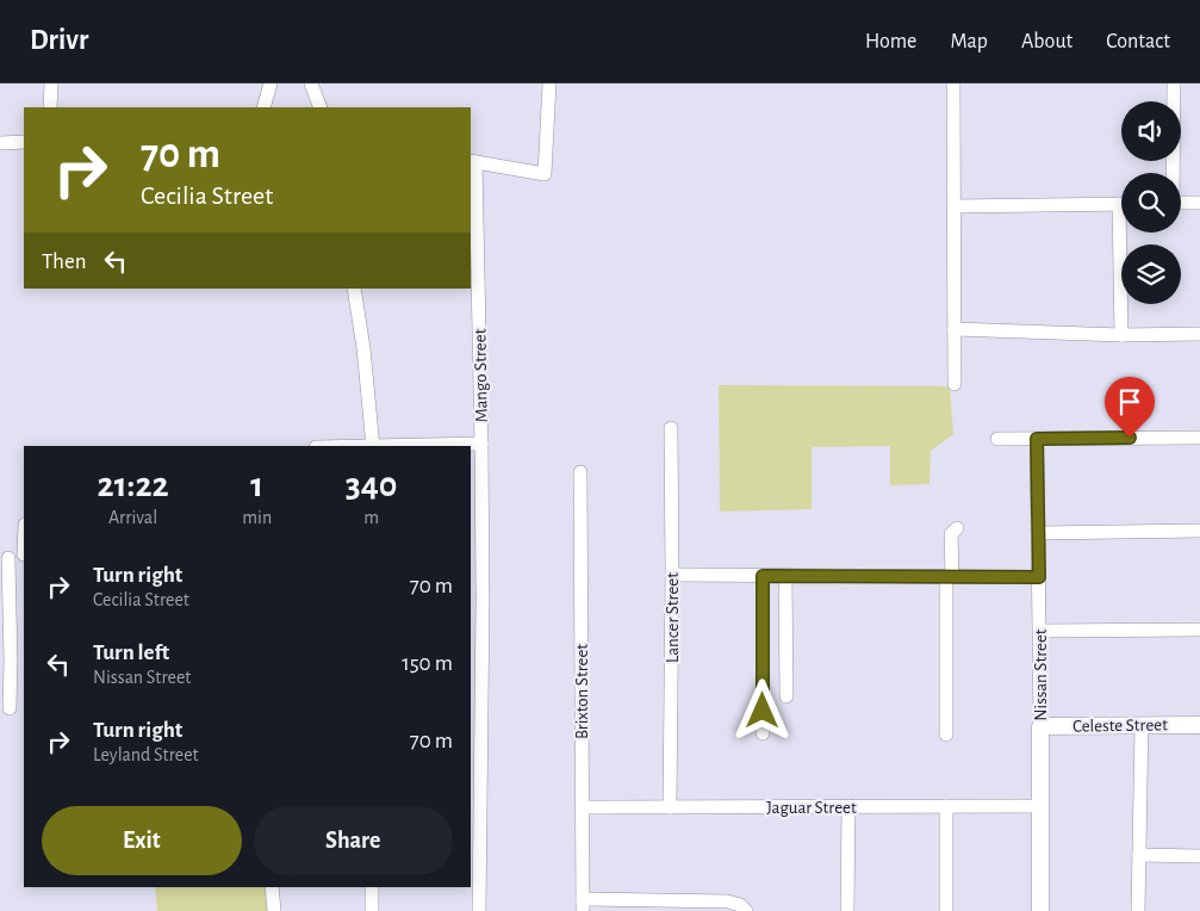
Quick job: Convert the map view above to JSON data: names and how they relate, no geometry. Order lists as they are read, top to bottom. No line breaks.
{"streets":{"street":["Mango Street","Lancer Street","Nissan Street","Brixton Street","Celeste Street","Jaguar Street"]},"crossings":[["Lancer Street","Jaguar Street"],["Nissan Street","Celeste Street"],["Nissan Street","Jaguar Street"],["Brixton Street","Jaguar Street"]],"page":{"header":"Drivr","nav":["Home","Map","About","Contact"],"turn":["70 m","Cecilia Street"],"then":"Then","eta":["21:22","Arrival","1","min","340","m"],"list":[{"name":"Turn right","note":"Cecilia Street","value":"70 m"},{"name":"Turn left","note":"Nissan Street","value":"150 m"},{"name":"Turn right","note":"Leyland Street","value":"70 m"}],"buttons":["Exit","Share"]}}
